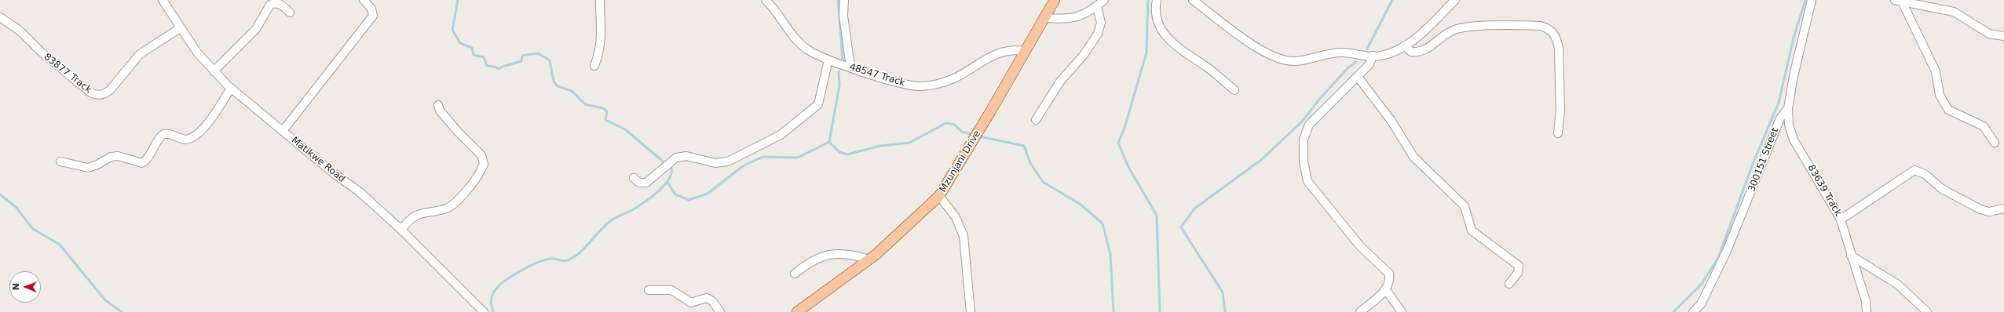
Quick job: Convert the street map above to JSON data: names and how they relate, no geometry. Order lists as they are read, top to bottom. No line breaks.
{"streets":{"main road":["Mzunjani Drive"],"street":["83877 Track","48547 Track","Matikwe Road","300151 Street","83639 Track"]},"crossings":[["83877 Track","Matikwe Road"],["48547 Track","Mzunjani Drive"],["300151 Street","83639 Track"]],"north":"left"}
